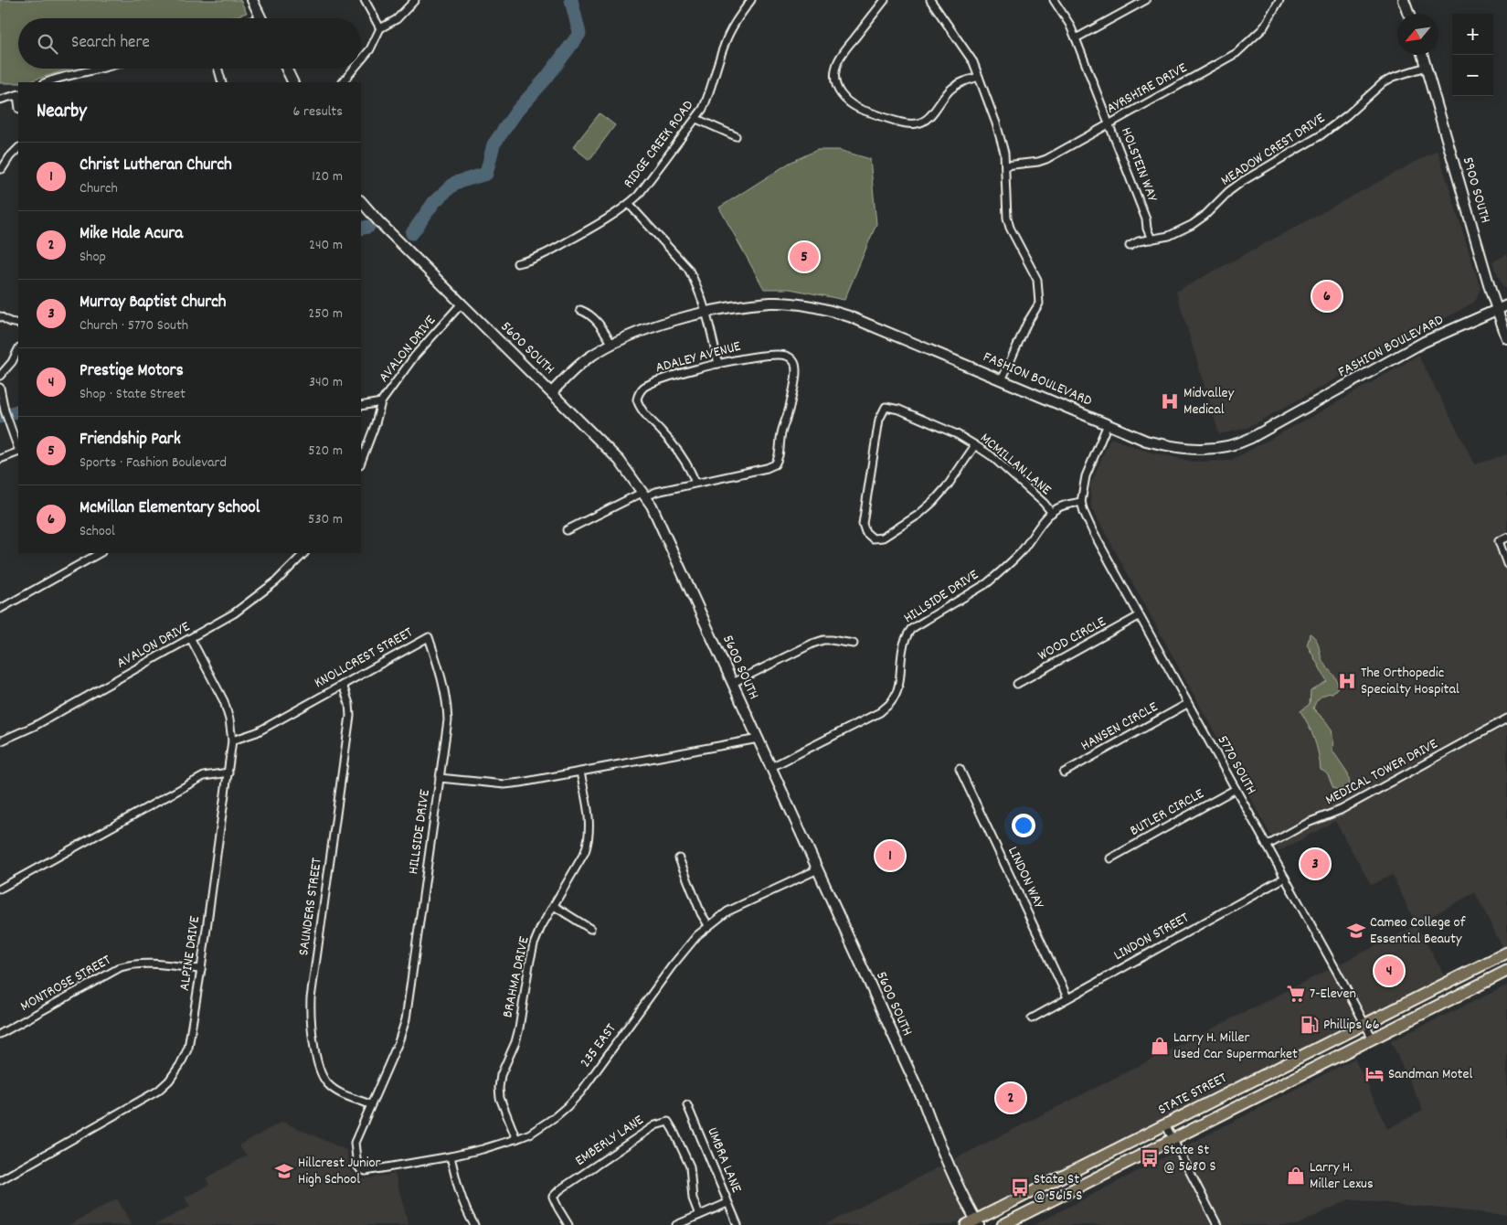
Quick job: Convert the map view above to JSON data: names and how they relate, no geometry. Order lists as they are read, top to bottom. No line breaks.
{"streets":{"main road":["STATE STREET"],"street":["AYRSHIRE DRIVE","RIDGE CREEK ROAD","MEADOW CREST DRIVE","HOLSTEIN WAY","5900 SOUTH","FASHION BOULEVARD","5600 SOUTH","AVALON DRIVE","ADALEY AVENUE","MCMILLAN LANE","HILLSIDE DRIVE","WOOD CIRCLE","KNOLLCREST STREET","HANSEN CIRCLE","5770 SOUTH","MEDICAL TOWER DRIVE","BUTLER CIRCLE","LINDON WAY","SAUNDERS STREET","LINDON STREET","ALPINE DRIVE","BRAHMA DRIVE","MONTROSE STREET","235 EAST","EMBERLY LANE","UMBRA LANE"]},"crossings":[["AYRSHIRE DRIVE","HOLSTEIN WAY"],["MEADOW CREST DRIVE","HOLSTEIN WAY"],["MEADOW CREST DRIVE","5900 SOUTH"],["5900 SOUTH","FASHION BOULEVARD"],["FASHION BOULEVARD","5600 SOUTH"],["5600 SOUTH","AVALON DRIVE"],["5600 SOUTH","HILLSIDE DRIVE"],["5600 SOUTH","235 EAST"],["5600 SOUTH","STATE STREET"],["AVALON DRIVE","ALPINE DRIVE"],["MCMILLAN LANE","HILLSIDE DRIVE"],["HILLSIDE DRIVE","KNOLLCREST STREET"],["HILLSIDE DRIVE","SAUNDERS STREET"],["HILLSIDE DRIVE","BRAHMA DRIVE"],["HILLSIDE DRIVE","235 EAST"],["WOOD CIRCLE","5770 SOUTH"],["KNOLLCREST STREET","SAUNDERS STREET"],["KNOLLCREST STREET","ALPINE DRIVE"],["HANSEN CIRCLE","5770 SOUTH"],["5770 SOUTH","MEDICAL TOWER DRIVE"],["5770 SOUTH","BUTLER CIRCLE"],["5770 SOUTH","LINDON STREET"],["5770 SOUTH","STATE STREET"],["LINDON WAY","LINDON STREET"],["ALPINE DRIVE","MONTROSE STREET"],["BRAHMA DRIVE","235 EAST"]],"places":{"hospital":["Midvalley Medical","The Orthopedic Specialty Hospital"],"school or university":["Cameo College of Essential Beauty","Hillcrest Junior High School"],"supermarket":["7-Eleven"],"fuel station":["Phillips 66"],"shop":["Larry H. Miller Used Car Supermarket","Larry H. Miller Lexus"],"hotel":["Sandman Motel"],"bus stop":["State St @ 5680 S","State St @ 5615 S"]},"north":"bottom left","page":{"map_buttons":["+","−"],"search":"Search here","heading":["Nearby","6 results"],"list":[{"mark":"1","name":"Christ Lutheran Church","note":"Church","value":"120 m"},{"mark":"2","name":"Mike Hale Acura","note":"Shop","value":"240 m"},{"mark":"3","name":"Murray Baptist Church","note":"Church · 5770 South","value":"250 m"},{"mark":"4","name":"Prestige Motors","note":"Shop · State Street","value":"340 m"},{"mark":"5","name":"Friendship Park","note":"Sports · Fashion Boulevard","value":"520 m"},{"mark":"6","name":"McMillan Elementary School","note":"School","value":"530 m"}],"pins":["5","6","1","3","4","2"]}}
